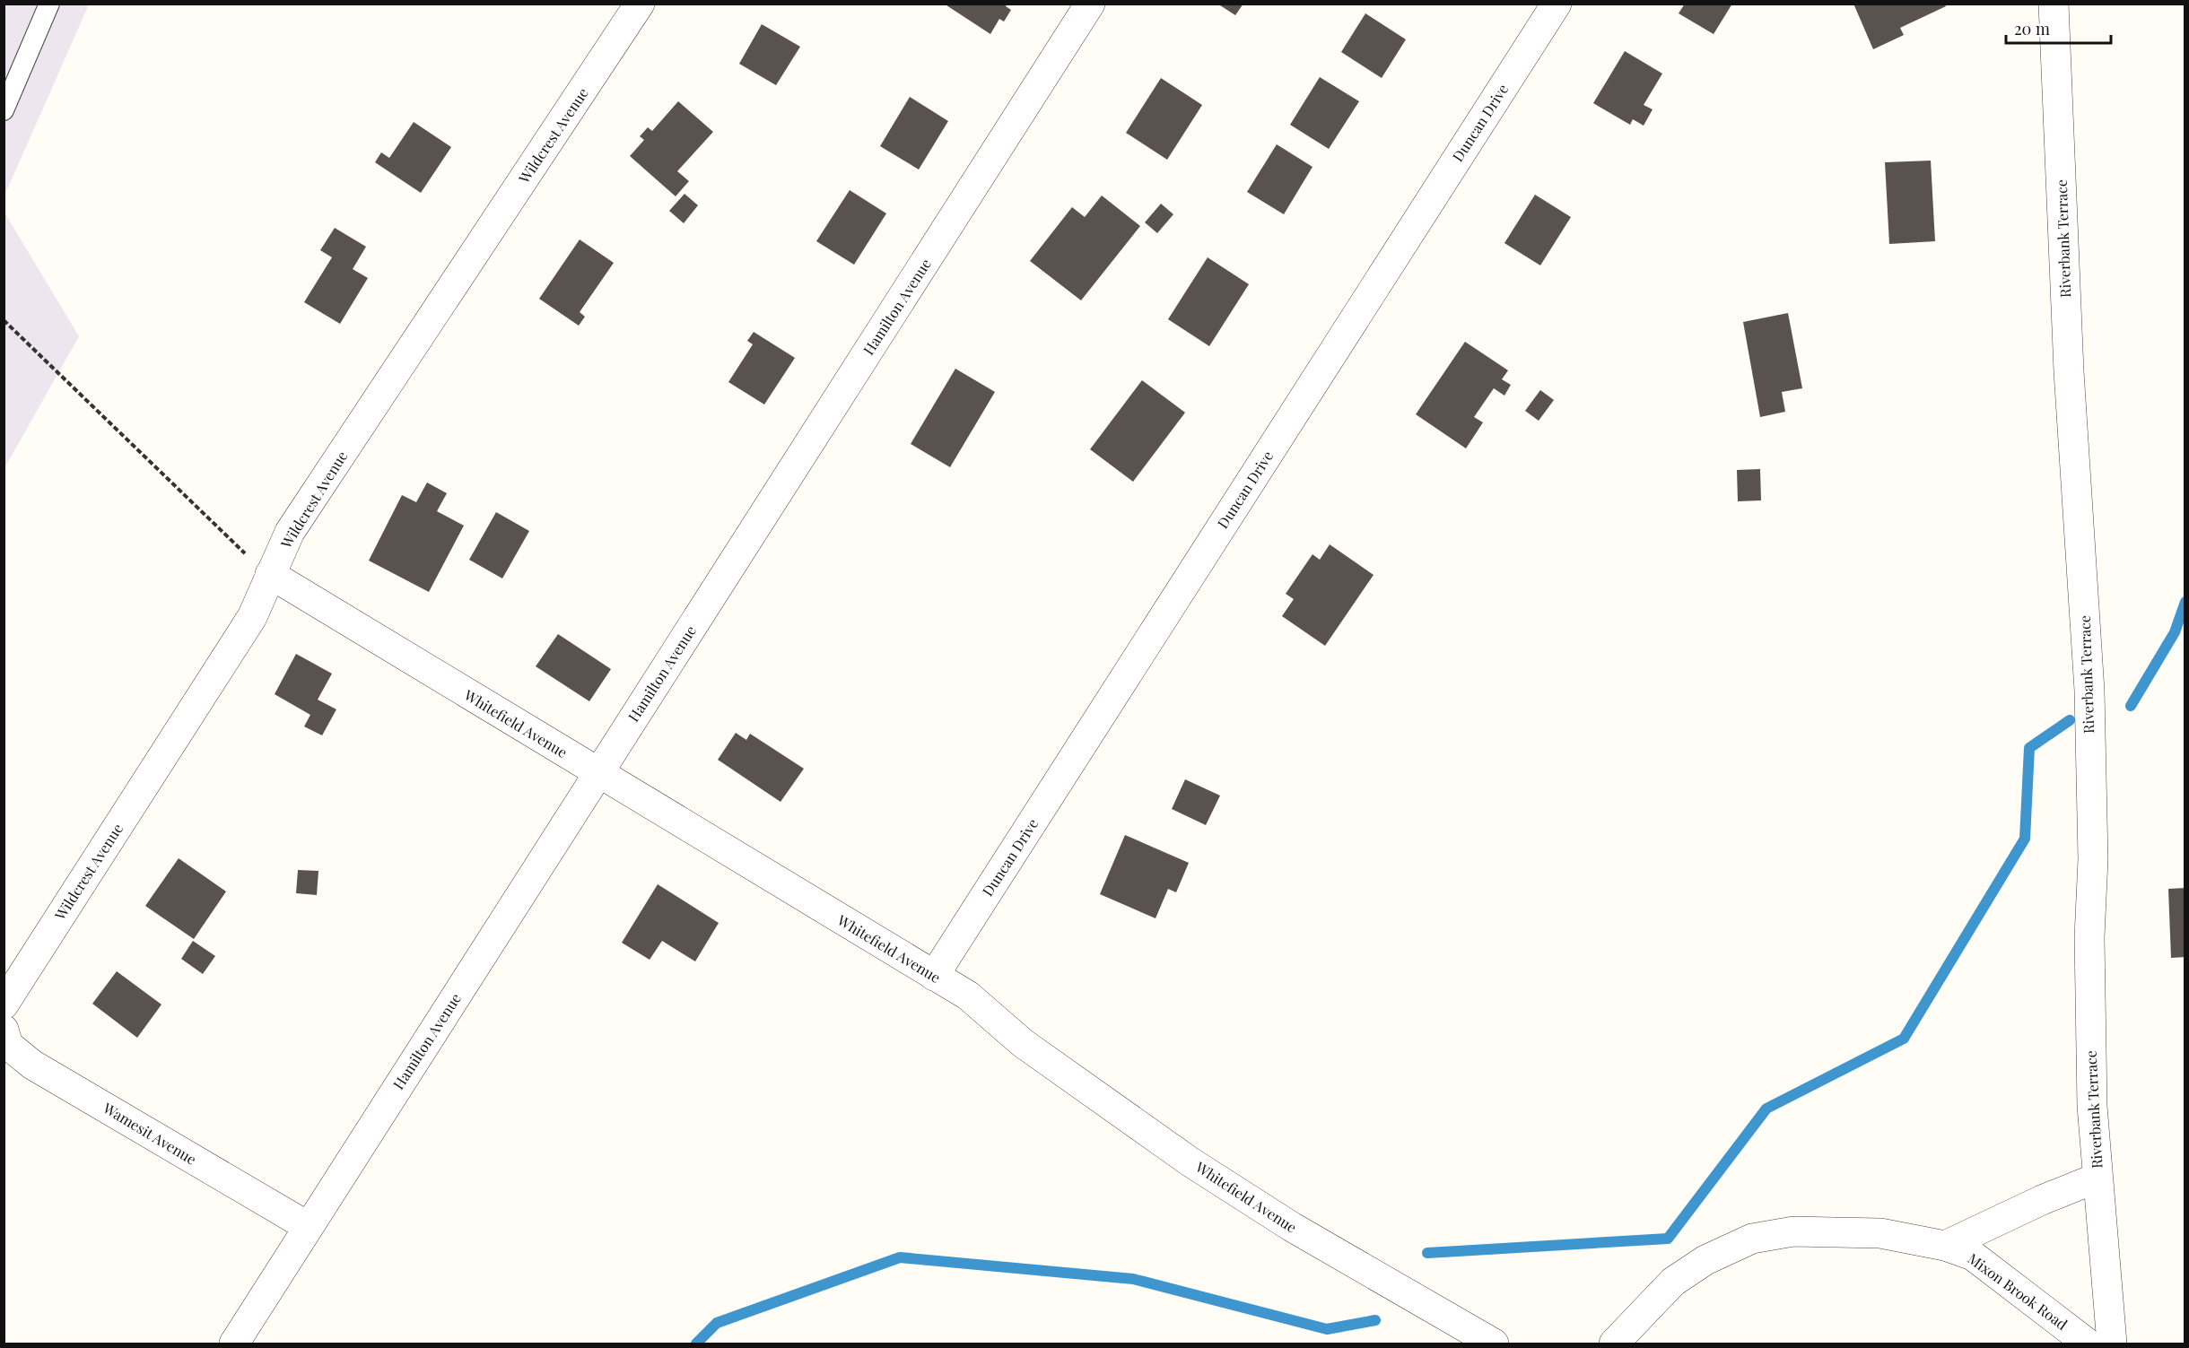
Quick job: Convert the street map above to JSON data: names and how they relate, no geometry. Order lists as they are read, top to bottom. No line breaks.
{"streets":{"street":["Duncan Drive","Wildcrest Avenue","Riverbank Terrace","Hamilton Avenue","Whitefield Avenue","Wamesit Avenue","Mixon Brook Road"]},"crossings":[["Duncan Drive","Whitefield Avenue"],["Wildcrest Avenue","Whitefield Avenue"],["Riverbank Terrace","Mixon Brook Road"],["Hamilton Avenue","Whitefield Avenue"],["Hamilton Avenue","Wamesit Avenue"]],"scale_bar":"20 m"}
